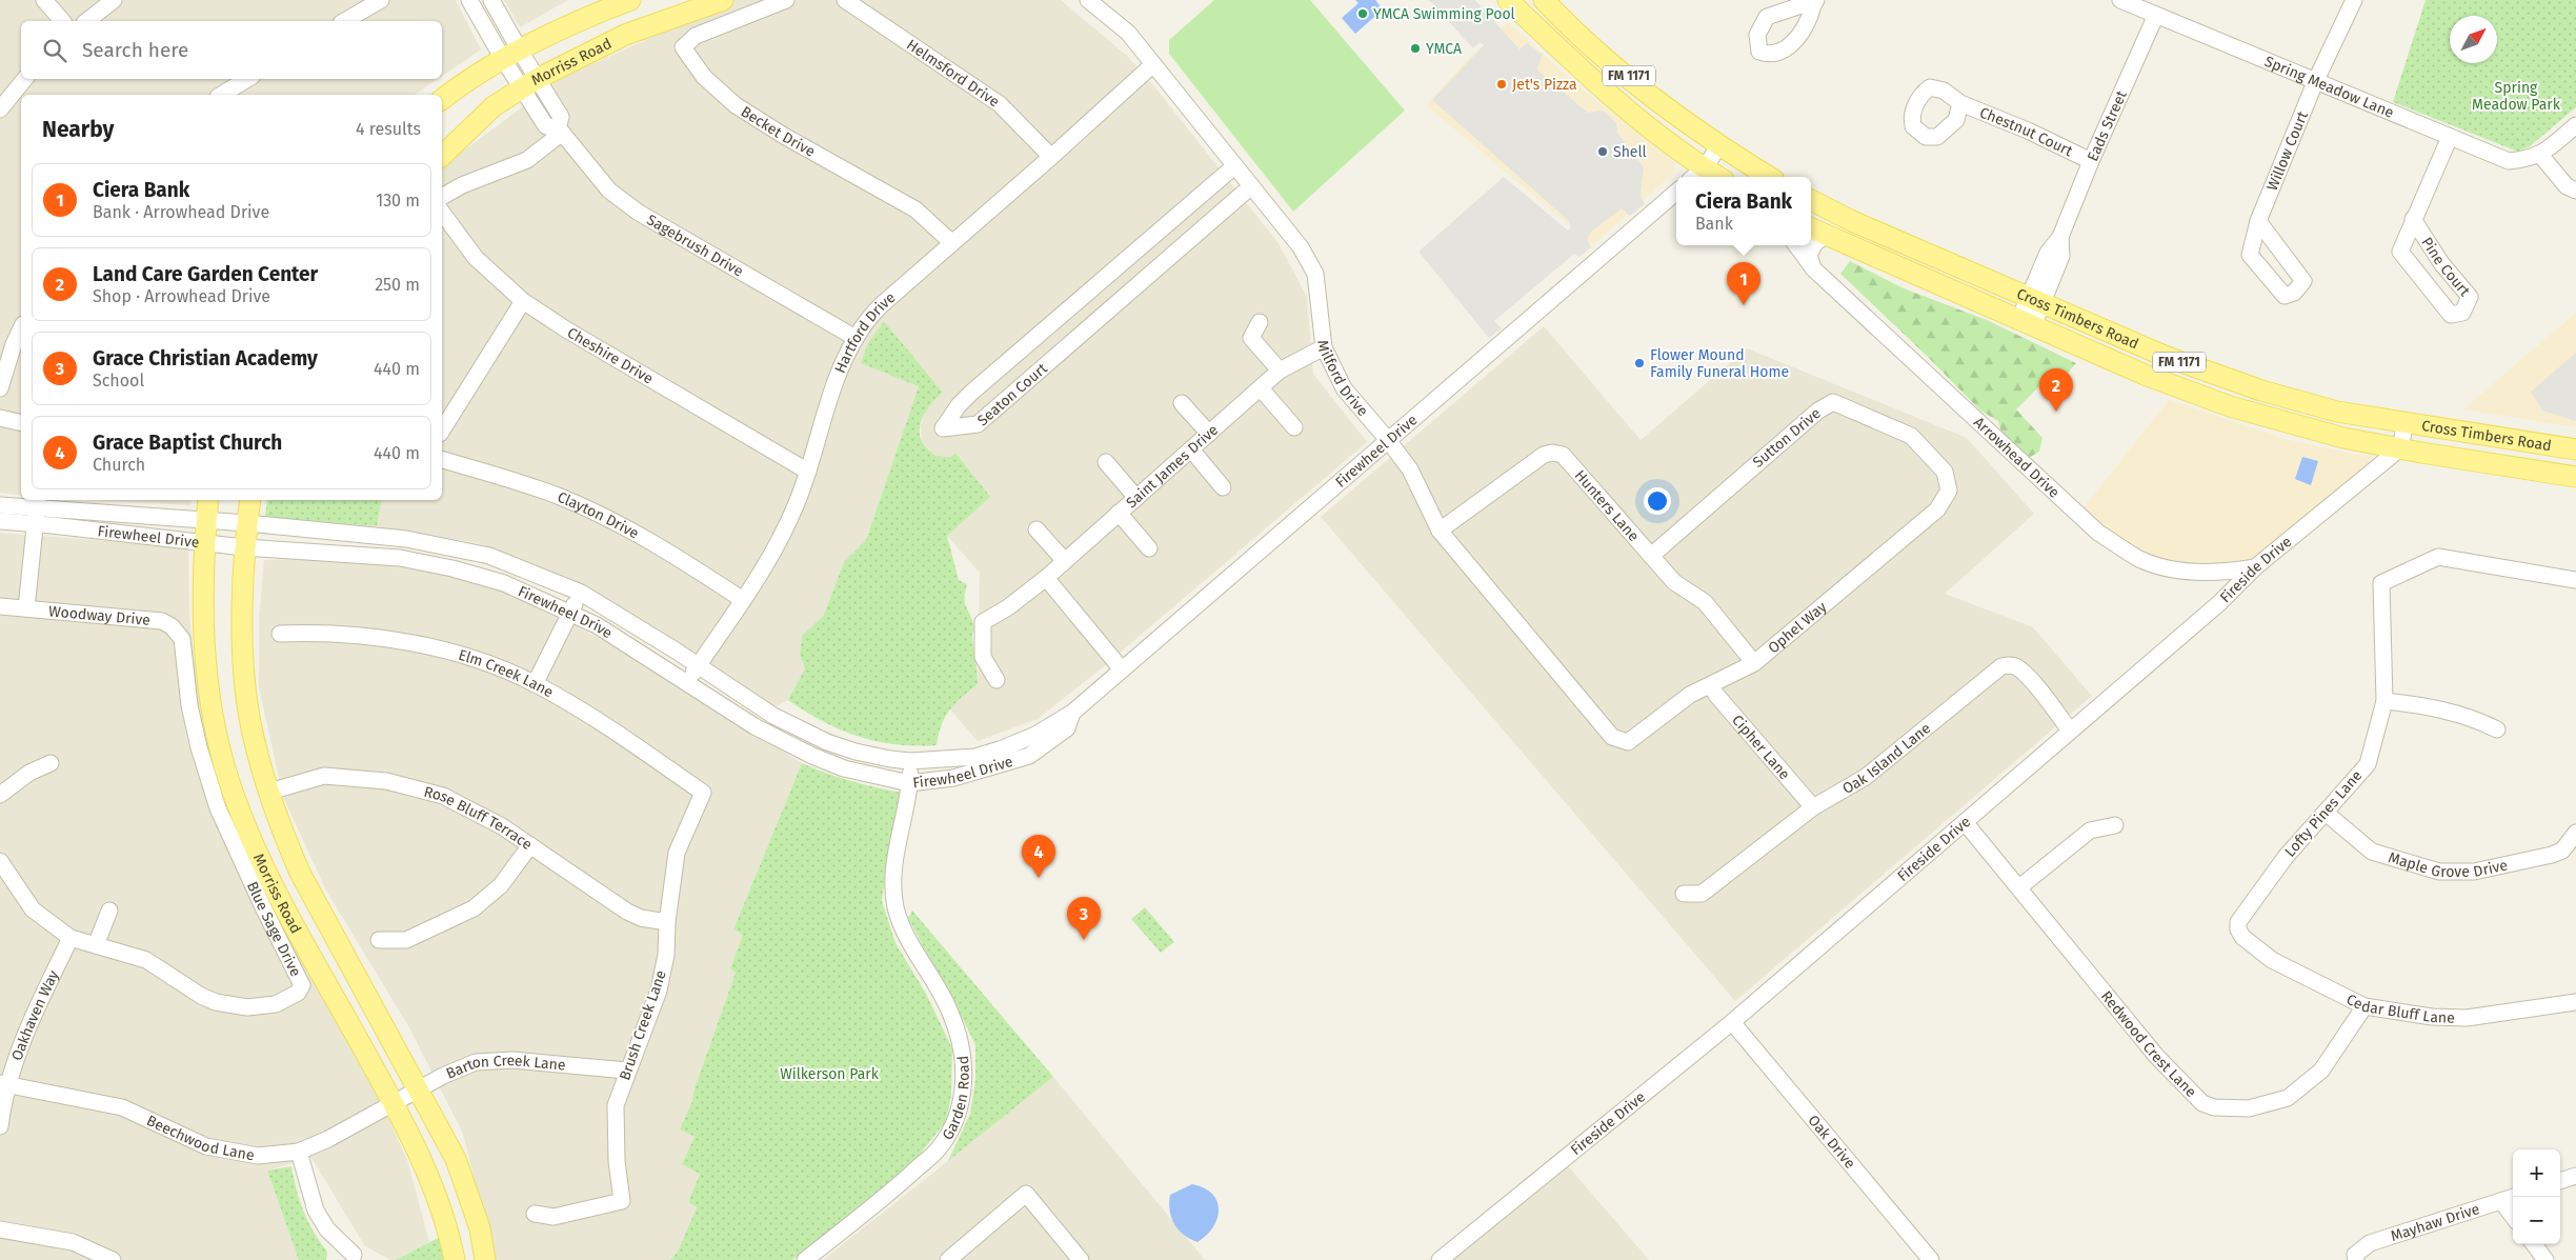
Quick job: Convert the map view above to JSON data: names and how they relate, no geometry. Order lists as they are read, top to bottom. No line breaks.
{"streets":{"main road":["Morriss Road","FM 1171","Cross Timbers Road"],"street":["Helmsford Drive","Spring Meadow Lane","Eads Street","Becket Drive","Chestnut Court","Willow Court","Sagebrush Drive","Pine Court","Hartford Drive","Cheshire Drive","Milford Drive","Seaton Court","Sutton Drive","Firewheel Drive","Arrowhead Drive","Saint James Drive","Hunters Lane","Clayton Drive","Fireside Drive","Woodway Drive","Ophel Way","Elm Creek Lane","Cipher Lane","Oak Island Lane","Lofty Pines Lane","Rose Bluff Terrace","Maple Grove Drive","Blue Sage Drive","Cedar Bluff Lane","Oakhaven Way","Brush Creek Lane","Redwood Crest Lane","Barton Creek Lane","Garden Road","Beechwood Lane","Oak Drive","Mayhaw Drive"]},"crossings":[["Morriss Road","Sagebrush Drive"],["Morriss Road","Firewheel Drive"],["Morriss Road","Rose Bluff Terrace"],["Morriss Road","Barton Creek Lane"],["Morriss Road","Beechwood Lane"],["Helmsford Drive","Hartford Drive"],["Spring Meadow Lane","Eads Street"],["Spring Meadow Lane","Willow Court"],["Spring Meadow Lane","Pine Court"],["Eads Street","Chestnut Court"],["Eads Street","Cross Timbers Road"],["Becket Drive","Hartford Drive"],["Sagebrush Drive","Hartford Drive"],["Cross Timbers Road","Fireside Drive"],["Hartford Drive","Cheshire Drive"],["Hartford Drive","Milford Drive"],["Hartford Drive","Firewheel Drive"],["Hartford Drive","Clayton Drive"],["Milford Drive","Seaton Court"],["Milford Drive","Firewheel Drive"],["Milford Drive","Saint James Drive"],["Milford Drive","Hunters Lane"],["Milford Drive","Ophel Way"],["Sutton Drive","Hunters Lane"],["Sutton Drive","Ophel Way"],["Firewheel Drive","Garden Road"],["Arrowhead Drive","Fireside Drive"],["Hunters Lane","Ophel Way"],["Fireside Drive","Oak Island Lane"],["Fireside Drive","Redwood Crest Lane"],["Fireside Drive","Oak Drive"],["Woodway Drive","Blue Sage Drive"],["Ophel Way","Cipher Lane"],["Elm Creek Lane","Brush Creek Lane"],["Cipher Lane","Oak Island Lane"],["Lofty Pines Lane","Maple Grove Drive"],["Lofty Pines Lane","Cedar Bluff Lane"],["Rose Bluff Terrace","Brush Creek Lane"],["Blue Sage Drive","Oakhaven Way"],["Cedar Bluff Lane","Redwood Crest Lane"],["Oakhaven Way","Beechwood Lane"],["Brush Creek Lane","Barton Creek Lane"],["Barton Creek Lane","Beechwood Lane"]],"parks":["Spring Meadow Park","Wilkerson Park"],"places":["YMCA Swimming Pool","YMCA","Jet's Pizza","Shell","Flower Mound Family Funeral Home"],"north":"top right","page":{"search":"Search here","heading":["Nearby","4 results"],"list":[{"mark":"1","name":"Ciera Bank","note":"Bank · Arrowhead Drive","value":"130 m"},{"mark":"2","name":"Land Care Garden Center","note":"Shop · Arrowhead Drive","value":"250 m"},{"mark":"3","name":"Grace Christian Academy","note":"School","value":"440 m"},{"mark":"4","name":"Grace Baptist Church","note":"Church","value":"440 m"}],"popup":["Ciera Bank","Bank"],"pins":["1","2","4","3"],"map_buttons":["+","−"]}}
